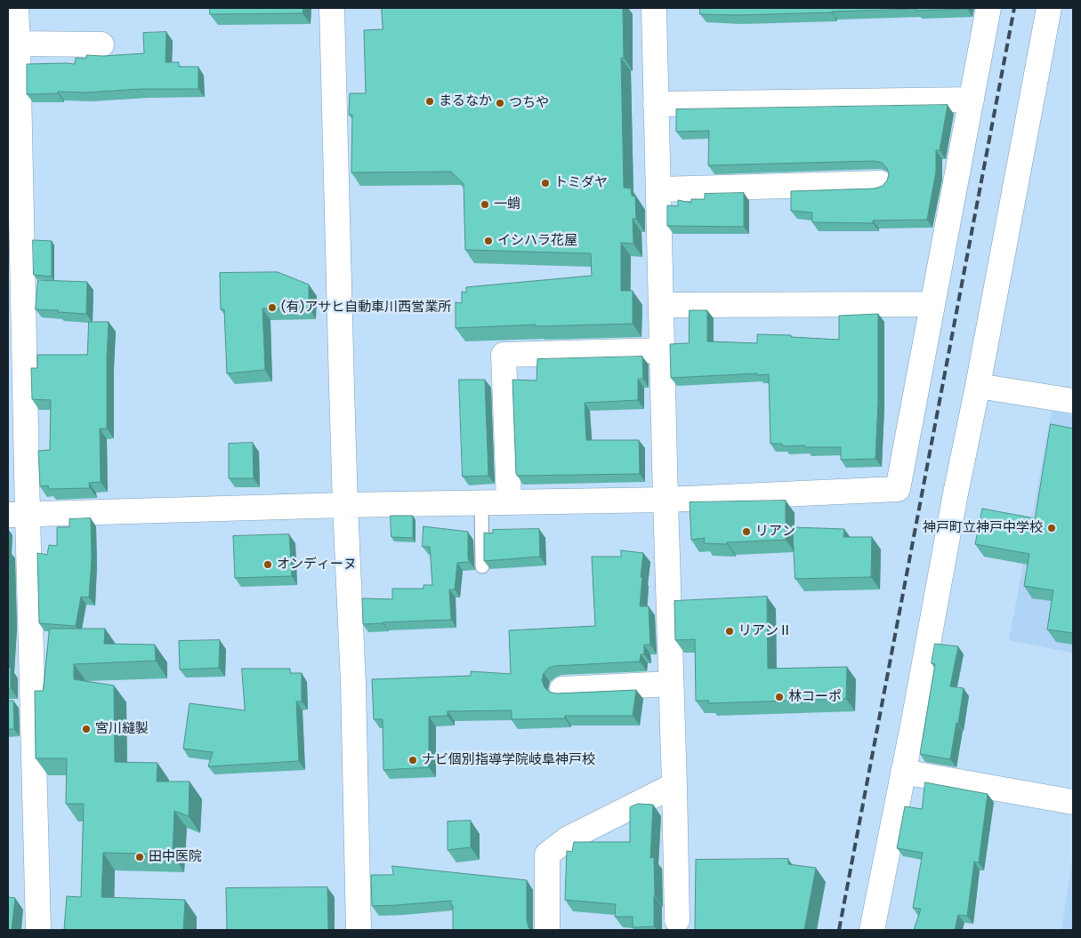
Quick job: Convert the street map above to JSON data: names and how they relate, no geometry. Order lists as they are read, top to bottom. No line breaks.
{"places":["まるなか","つちや","トミダヤ","一蛸","イシハラ花屋","(有)アサヒ自動車川西営業所","神戸町立神戸中学校","リアン","オンディーヌ","リアンⅡ","林コーポ","宮川縫製","ナビ個別指導学院岐阜神戸校","田中医院"]}
